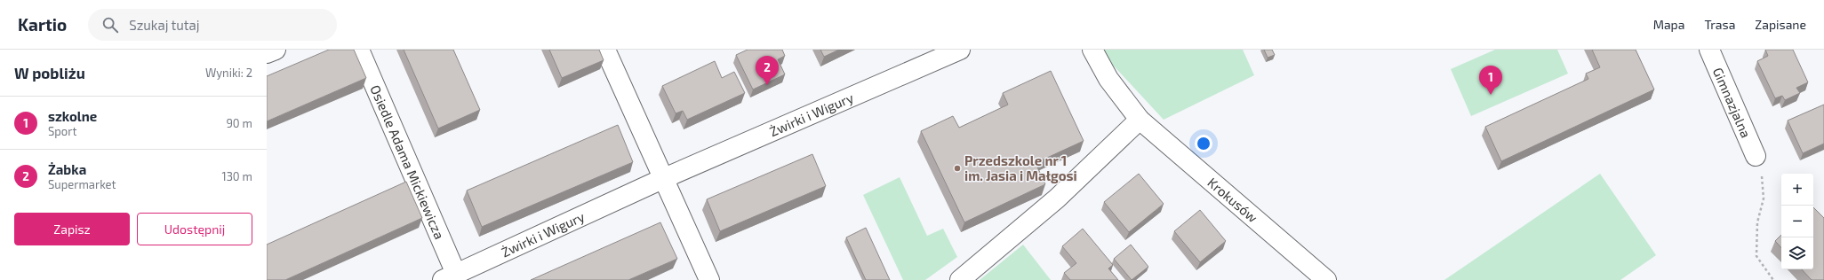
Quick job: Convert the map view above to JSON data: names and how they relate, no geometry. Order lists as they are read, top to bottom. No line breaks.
{"streets":{"street":["Gimnazjalna","Żwirki i Wigury","Osiedle Adama Mickiewicza","Krokusów"]},"crossings":[["Żwirki i Wigury","Osiedle Adama Mickiewicza"]],"places":["Przedszkole nr 1 im. Jasia i Małgosi"],"page":{"header":"Kartio","search":"Szukaj tutaj","nav":["Mapa","Trasa","Zapisane"],"heading":["W pobliżu","Wyniki: 2"],"pins":["2","1"],"list":[{"mark":"1","name":"szkolne","note":"Sport","value":"90 m"},{"mark":"2","name":"Żabka","note":"Supermarket","value":"130 m"}],"map_buttons":["+","−"],"buttons":["Zapisz","Udostępnij"]}}
